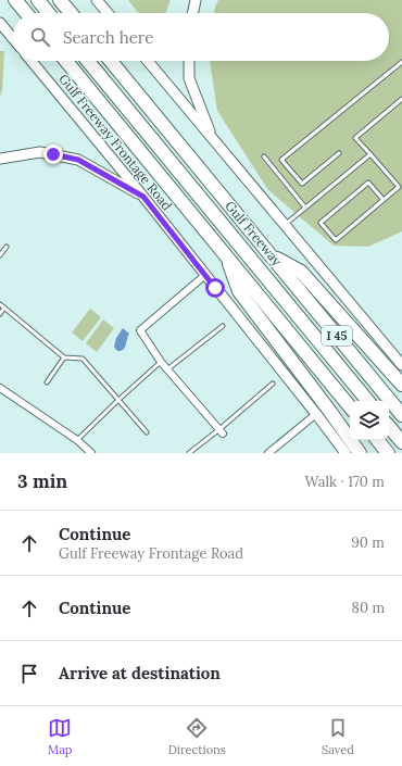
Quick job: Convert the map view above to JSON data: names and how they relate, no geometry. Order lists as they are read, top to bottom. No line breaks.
{"streets":{"highway":["Gulf Freeway","I 45"],"main road":["Gulf Freeway Frontage Road"]},"page":{"search":"Search here","heading":["3 min","Walk · 170 m"],"list":[["Continue","Gulf Freeway Frontage Road","90 m"],["Continue","80 m"],"Arrive at destination"],"nav":["Map","Directions","Saved"]}}
